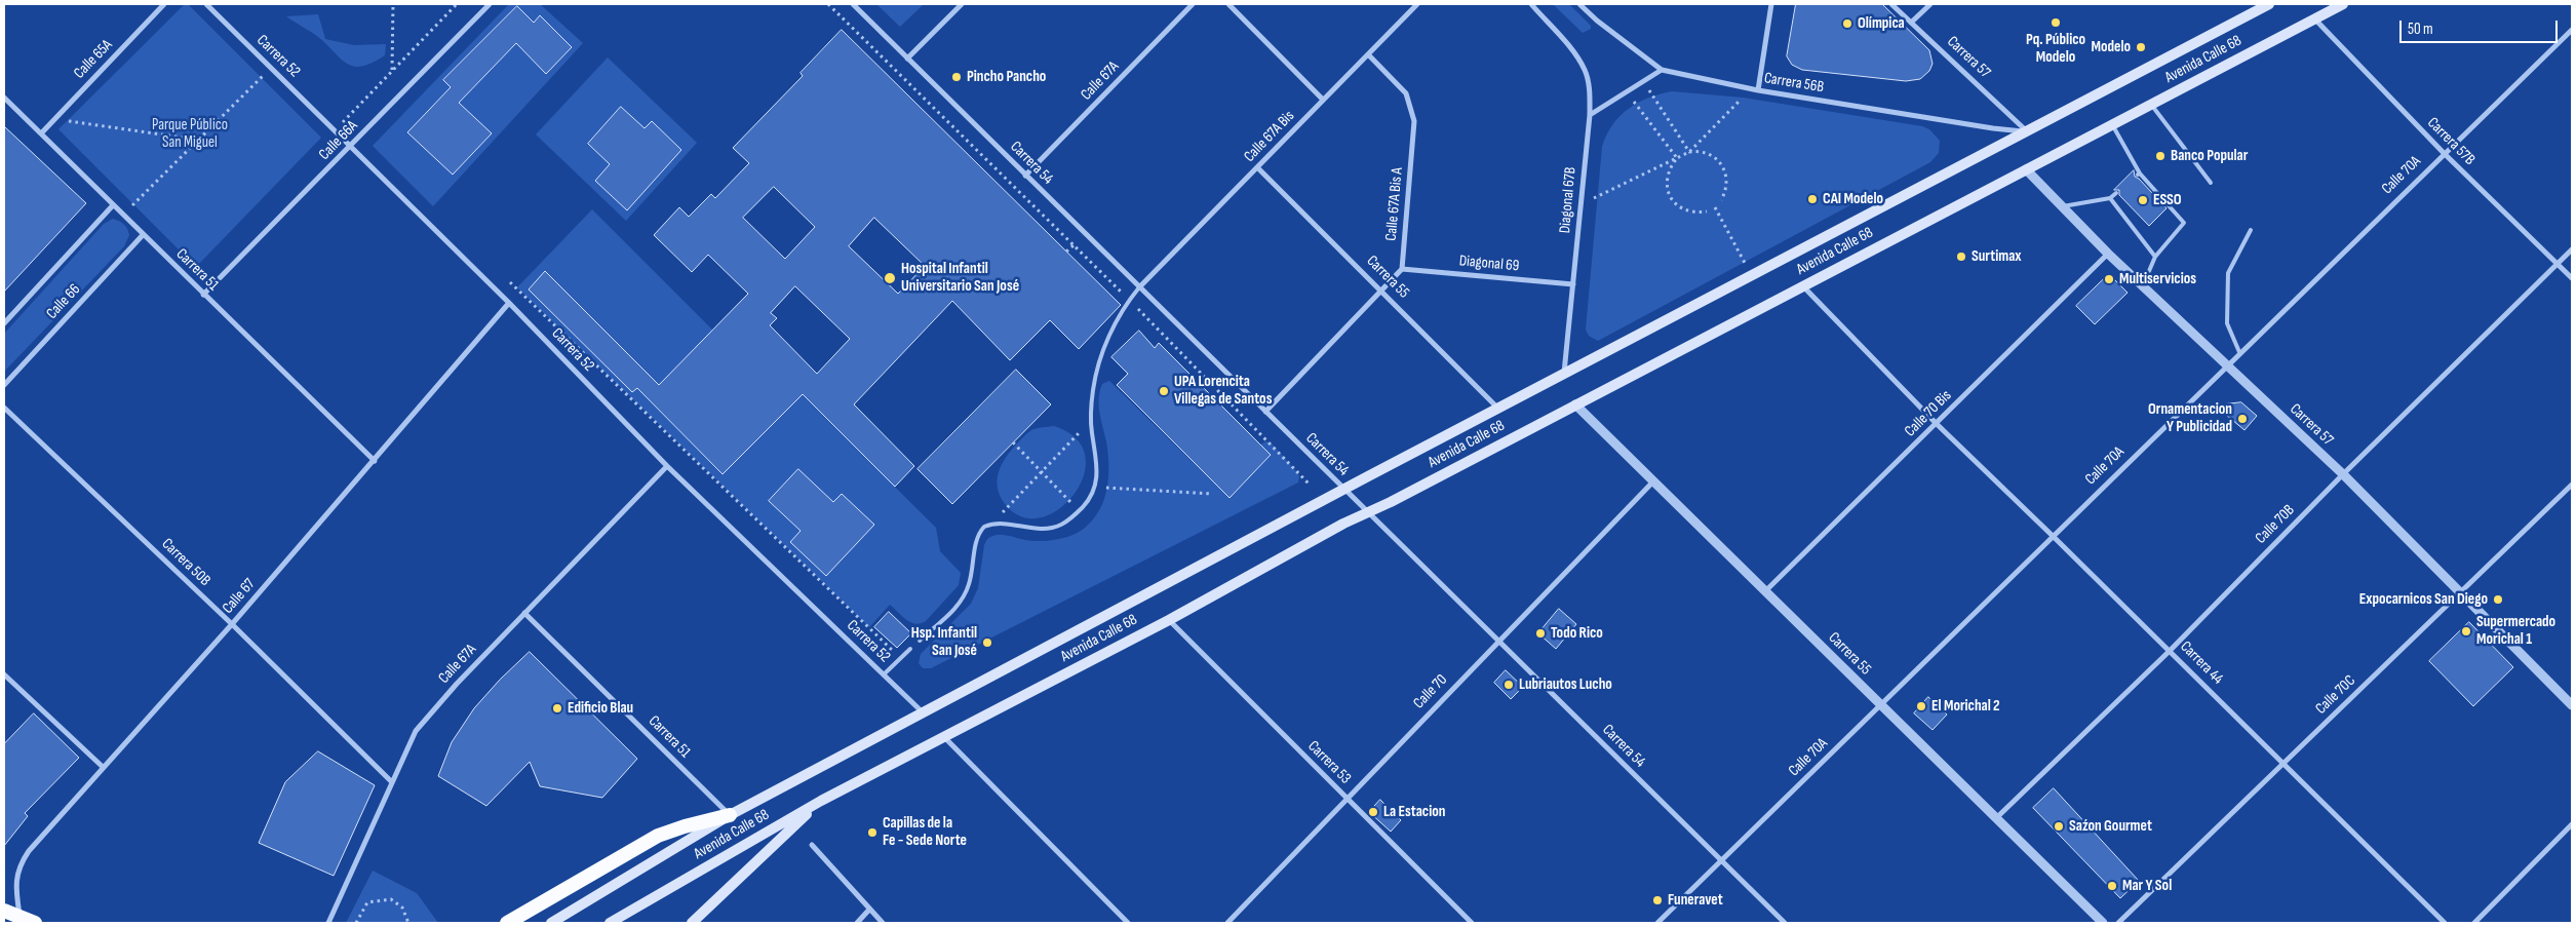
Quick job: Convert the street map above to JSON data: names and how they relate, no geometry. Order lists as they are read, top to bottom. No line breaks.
{"streets":{"main road":["Avenida Calle 68"],"street":["Carrera 52","Carrera 57","Calle 65A","Calle 67A","Carrera 56B","Calle 67A Bis","Calle 66A","Carrera 57B","Carrera 54","Calle 70A","Diagonal 67B","Calle 67A Bis A","Diagonal 69","Carrera 51","Carrera 55","Calle 66","Calle 70 Bis","Calle 70B","Carrera 50B","Calle 67","Carrera 44","Calle 70","Calle 70C","Carrera 53"]},"crossings":[["Carrera 52","Avenida Calle 68"],["Carrera 52","Calle 67A"],["Carrera 52","Calle 66A"],["Carrera 52","Calle 67"],["Carrera 57","Avenida Calle 68"],["Carrera 57","Carrera 56B"],["Carrera 57","Calle 70A"],["Carrera 57","Calle 70 Bis"],["Carrera 57","Calle 70B"],["Carrera 57","Calle 70C"],["Calle 65A","Carrera 51"],["Avenida Calle 68","Carrera 56B"],["Avenida Calle 68","Carrera 57B"],["Avenida Calle 68","Carrera 54"],["Avenida Calle 68","Diagonal 67B"],["Avenida Calle 68","Carrera 51"],["Avenida Calle 68","Carrera 55"],["Avenida Calle 68","Carrera 53"],["Calle 67A","Carrera 54"],["Calle 67A","Carrera 51"],["Calle 67A","Carrera 50B"],["Calle 67A Bis","Carrera 54"],["Calle 67A Bis","Calle 67A Bis A"],["Calle 67A Bis","Carrera 55"],["Calle 66A","Carrera 51"],["Carrera 57B","Calle 70A"],["Carrera 57B","Calle 70B"],["Carrera 54","Calle 70A"],["Carrera 54","Calle 70"],["Calle 70A","Carrera 55"],["Calle 70A","Carrera 44"],["Diagonal 67B","Diagonal 69"],["Calle 67A Bis A","Diagonal 69"],["Carrera 51","Calle 66"],["Carrera 51","Calle 67"],["Carrera 55","Calle 70 Bis"],["Carrera 55","Calle 70B"],["Carrera 55","Calle 70"],["Calle 70 Bis","Carrera 44"],["Calle 70B","Carrera 44"],["Carrera 50B","Calle 67"],["Carrera 44","Calle 70C"],["Calle 70","Carrera 53"]],"parks":["Parque Público San Miguel"],"places":["Pq. Público Modelo","Olímpica","Modelo","Pincho Pancho","Banco Popular","CAI Modelo","ESSO","Surtimax","Hospital Infantil Universitario San José","Multiservicios","UPA Lorencita Villegas de Santos","Ornamentacion Y Publicidad","Expocarnicos San Diego","Supermercado Morichal 1","Todo Rico","Hsp. Infantil San José","Lubriautos Lucho","El Morichal 2","Edificio Blau","La Estacion","Saźon Gourmet","Capillas de la Fe - Sede Norte","Mar Y Sol","Funeravet"],"scale_bar":"50 m"}
